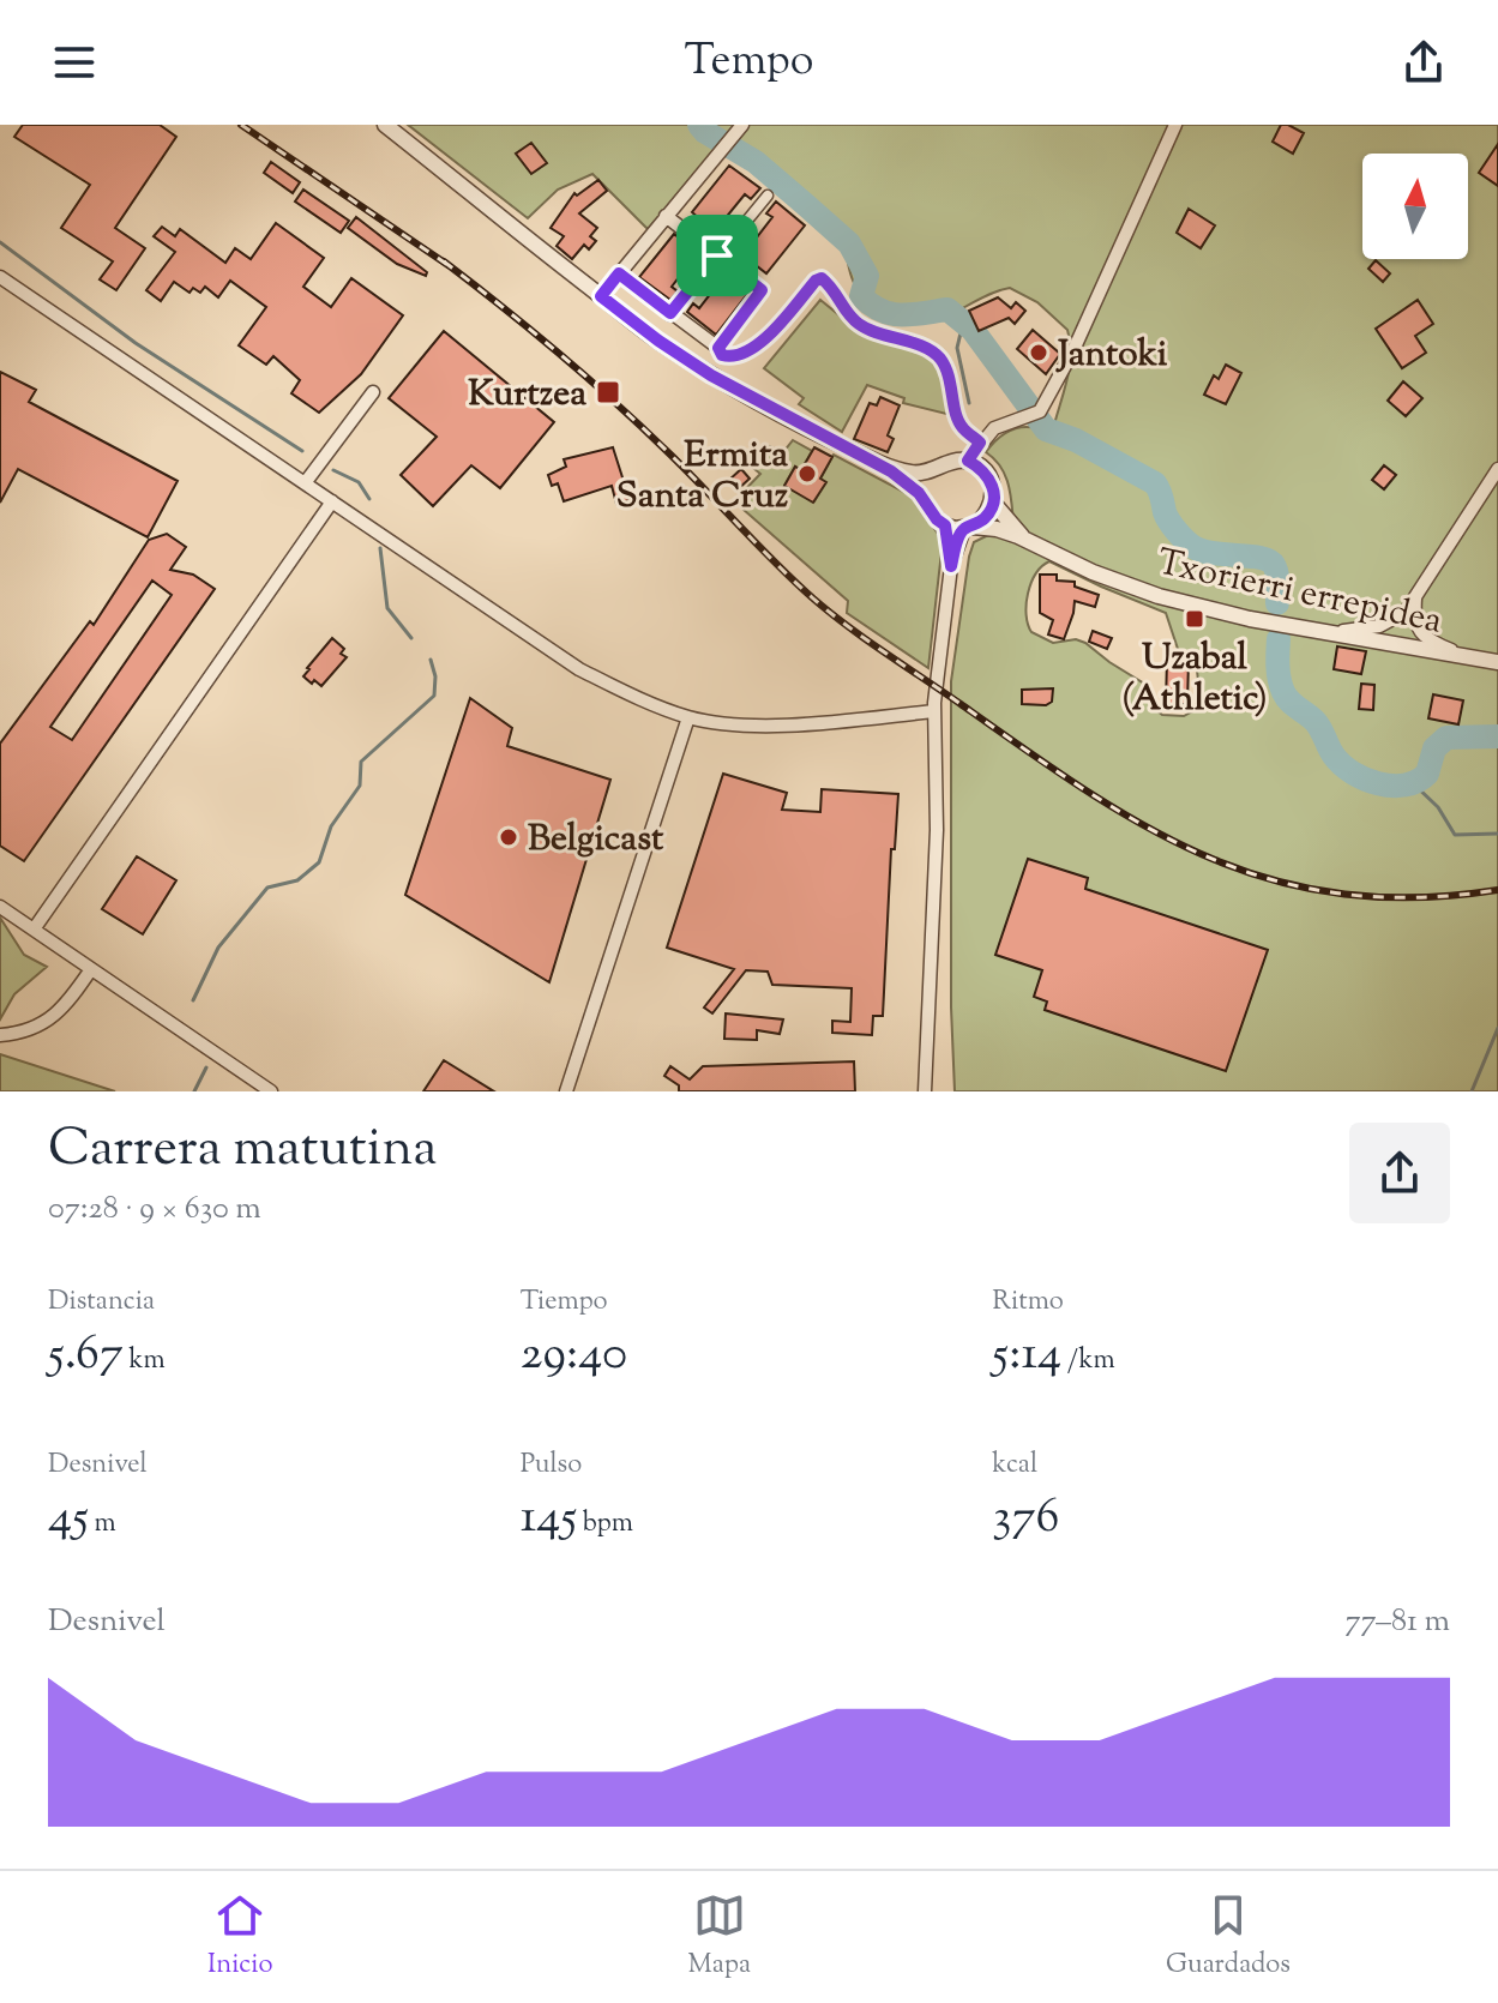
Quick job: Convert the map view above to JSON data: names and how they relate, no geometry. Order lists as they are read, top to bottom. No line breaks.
{"streets":{"street":["Txorierri errepidea"]},"places":{"other":["Jantoki","Ermita Santa Cruz","Belgicast"],"transit":["Kurtzea","Uzabal (Athletic)"]},"north":"top","page":{"header":"Tempo","heading":["Carrera matutina","07:28 · 9 × 630 m"],"stats":[["Distancia","5.67 km"],["Tiempo","29:40"],["Ritmo","5:14 /km"],["Desnivel","45 m"],["Pulso","145 bpm"],["kcal","376"]],"chart":["Desnivel","77–81 m"],"tabs":["Inicio","Mapa","Guardados"]}}
